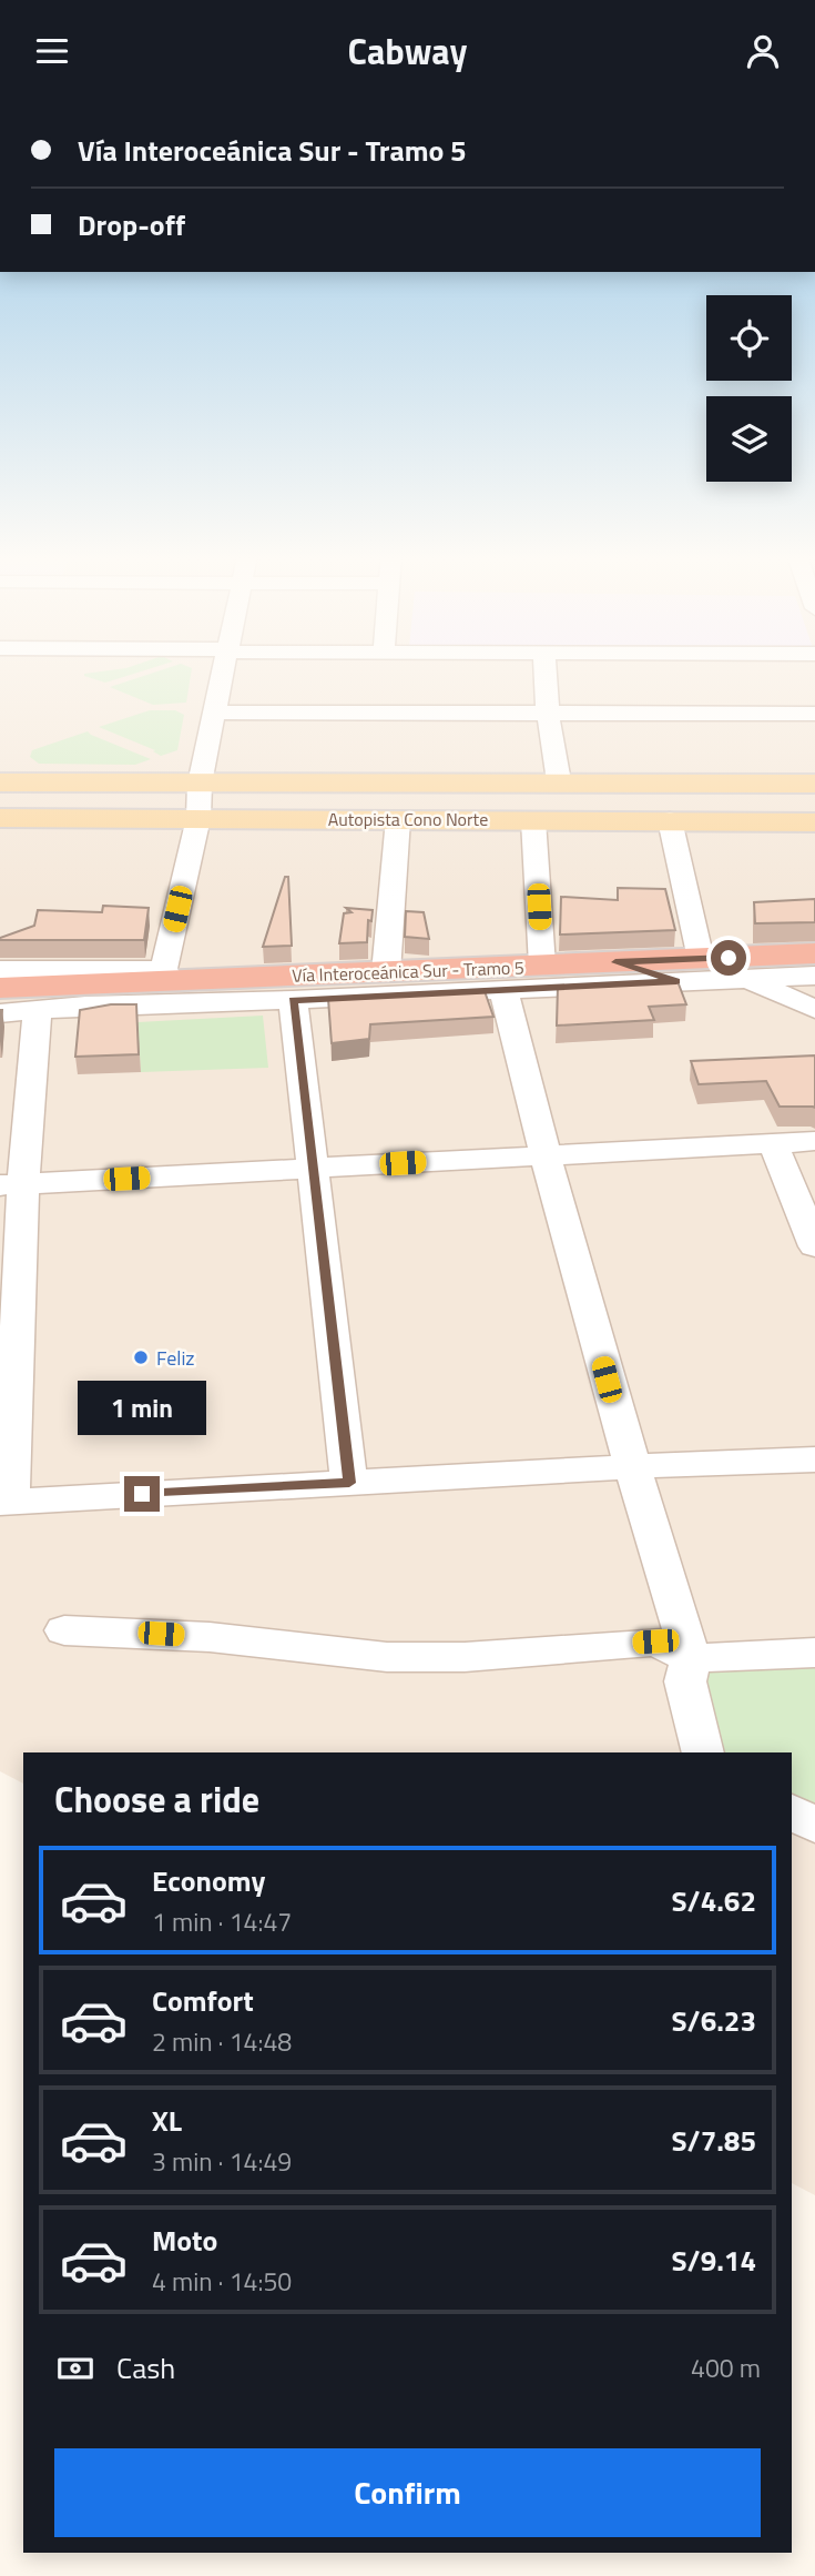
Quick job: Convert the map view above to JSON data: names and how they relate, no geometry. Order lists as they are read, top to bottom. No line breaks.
{"streets":{"highway":["Vía Interoceánica Sur - Tramo 5"],"main road":["Autopista Cono Norte"]},"places":["Feliz"],"page":{"header":"Cabway","banner":["Vía Interoceánica Sur - Tramo 5","Drop-off"],"bubble":"1 min","heading":"Choose a ride","list":[{"name":"Economy","note":"1 min · 14:47","value":"S/4.62"},{"name":"Comfort","note":"2 min · 14:48","value":"S/6.23"},{"name":"XL","note":"3 min · 14:49","value":"S/7.85"},{"name":"Moto","note":"4 min · 14:50","value":"S/9.14"}],"pay":["Cash","400 m"],"buttons":"Confirm"}}
